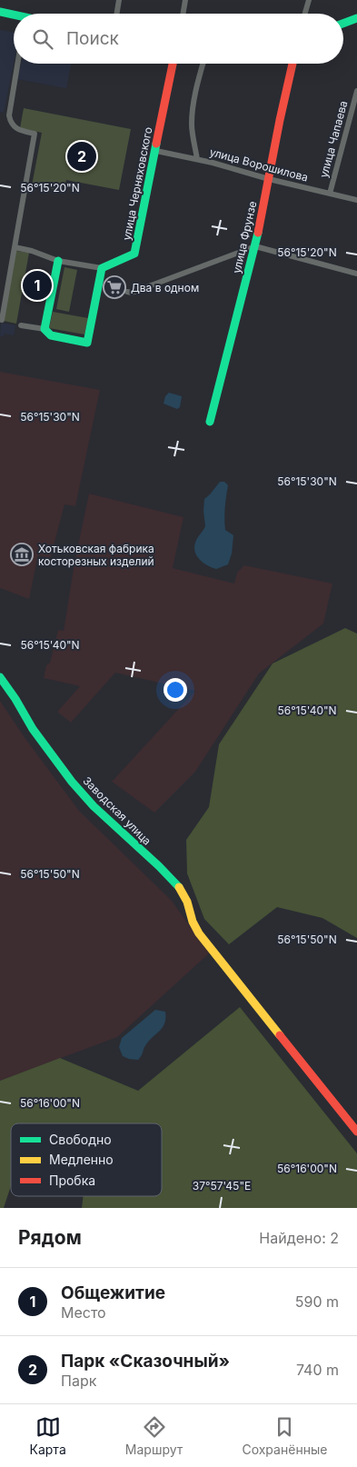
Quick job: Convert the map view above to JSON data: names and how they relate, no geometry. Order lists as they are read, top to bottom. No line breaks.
{"streets":{"street":["улица Чапаева","улица Ворошилова","улица Черняховского","улица Фрунзе","Заводская улица"]},"crossings":[["улица Чапаева","улица Ворошилова"],["улица Ворошилова","улица Черняховского"],["улица Ворошилова","улица Фрунзе"]],"places":{"supermarket":["Два в одном"],"museum":["Хотьковская фабрика косторезных изделий"]},"legend":["Свободно","Медленно","Пробка"],"page":{"search":"Поиск","pins":["2","1"],"heading":["Рядом","Найдено: 2"],"list":[{"mark":"1","name":"Общежитие","note":"Место","value":"590 m"},{"mark":"2","name":"Парк «Сказочный»","note":"Парк","value":"740 m"}],"nav":["Карта","Маршрут","Сохранённые"]},"coordinates":["56°15'20\"N","56°15'30\"N","56°15'40\"N","56°15'50\"N","56°16'00\"N","37°57'45\"E"]}
